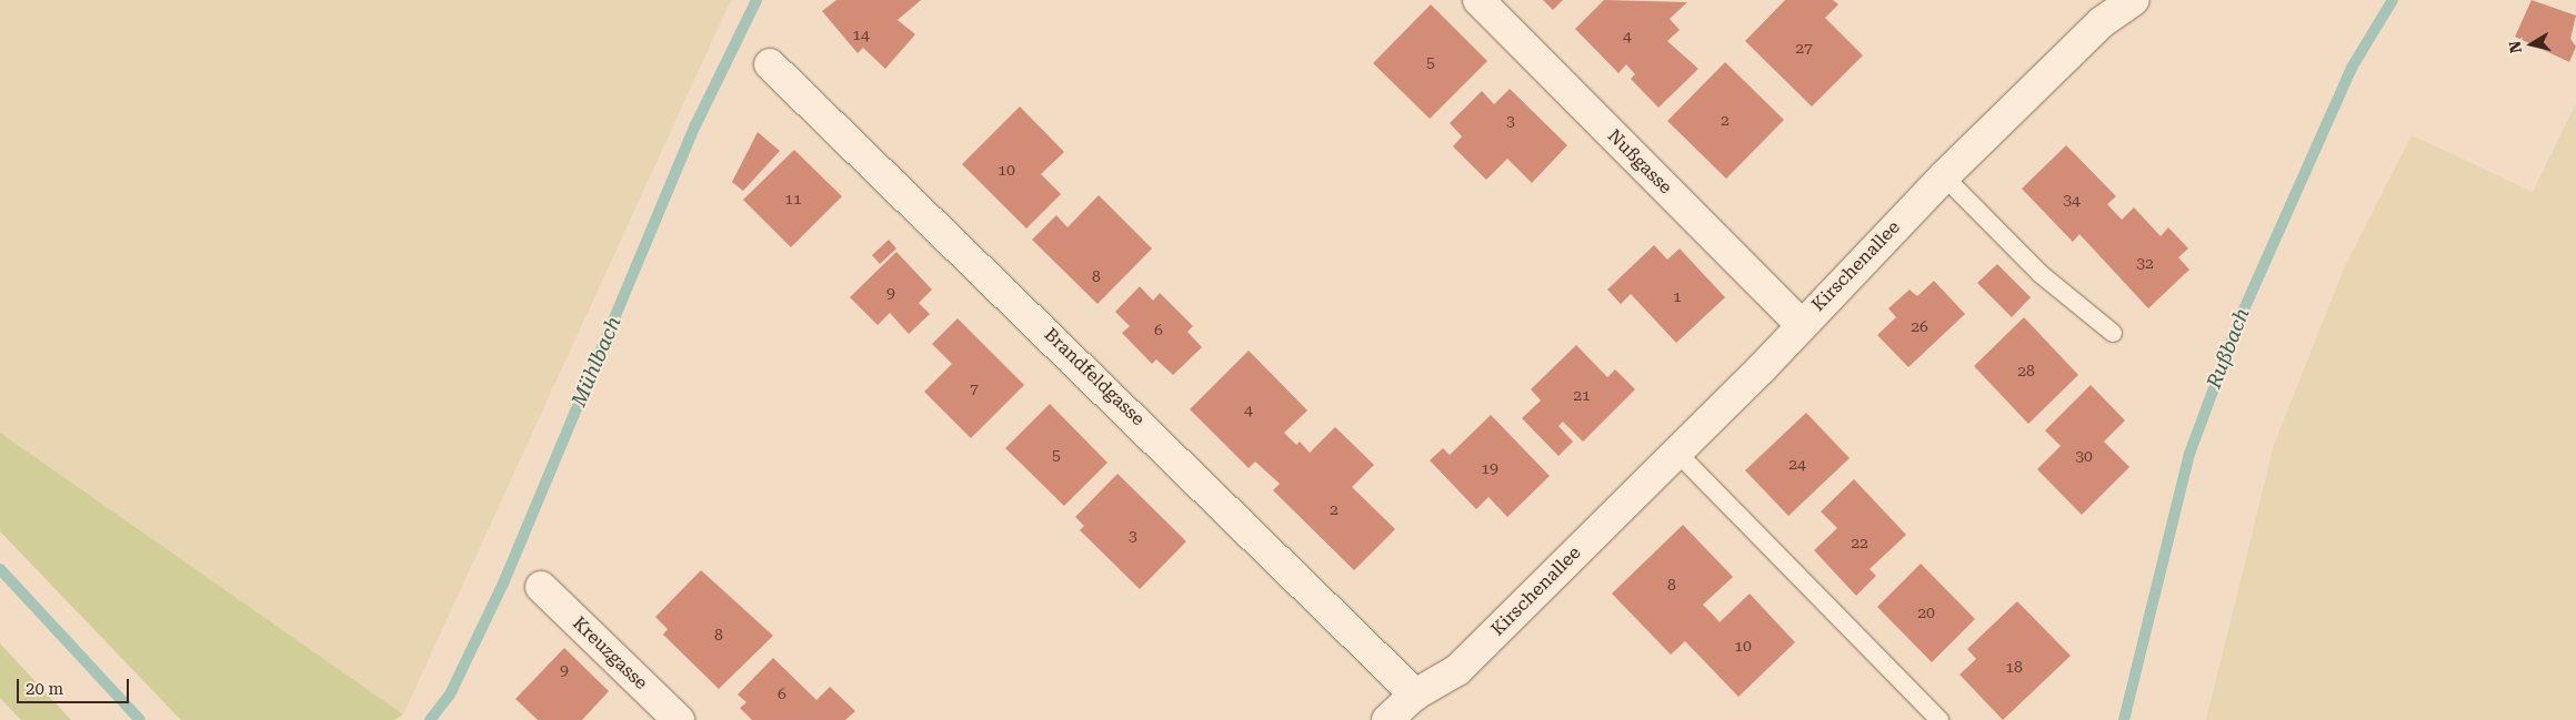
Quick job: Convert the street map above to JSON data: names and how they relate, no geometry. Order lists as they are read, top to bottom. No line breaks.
{"streets":{"street":["Nußgasse","Kirschenallee","Brandfeldgasse","Kreuzgasse"]},"crossings":[["Nußgasse","Kirschenallee"],["Kirschenallee","Brandfeldgasse"]],"water":["Rußbach","Mühlbach"],"house_numbers":["14","4","27","5","2","3","10","11","34","32","8","9","1","26","6","28","7","21","4","5","30","24","19","2","3","22","8","20","8","10","18","9","6"],"scale_bar":"20 m","north":"left"}
